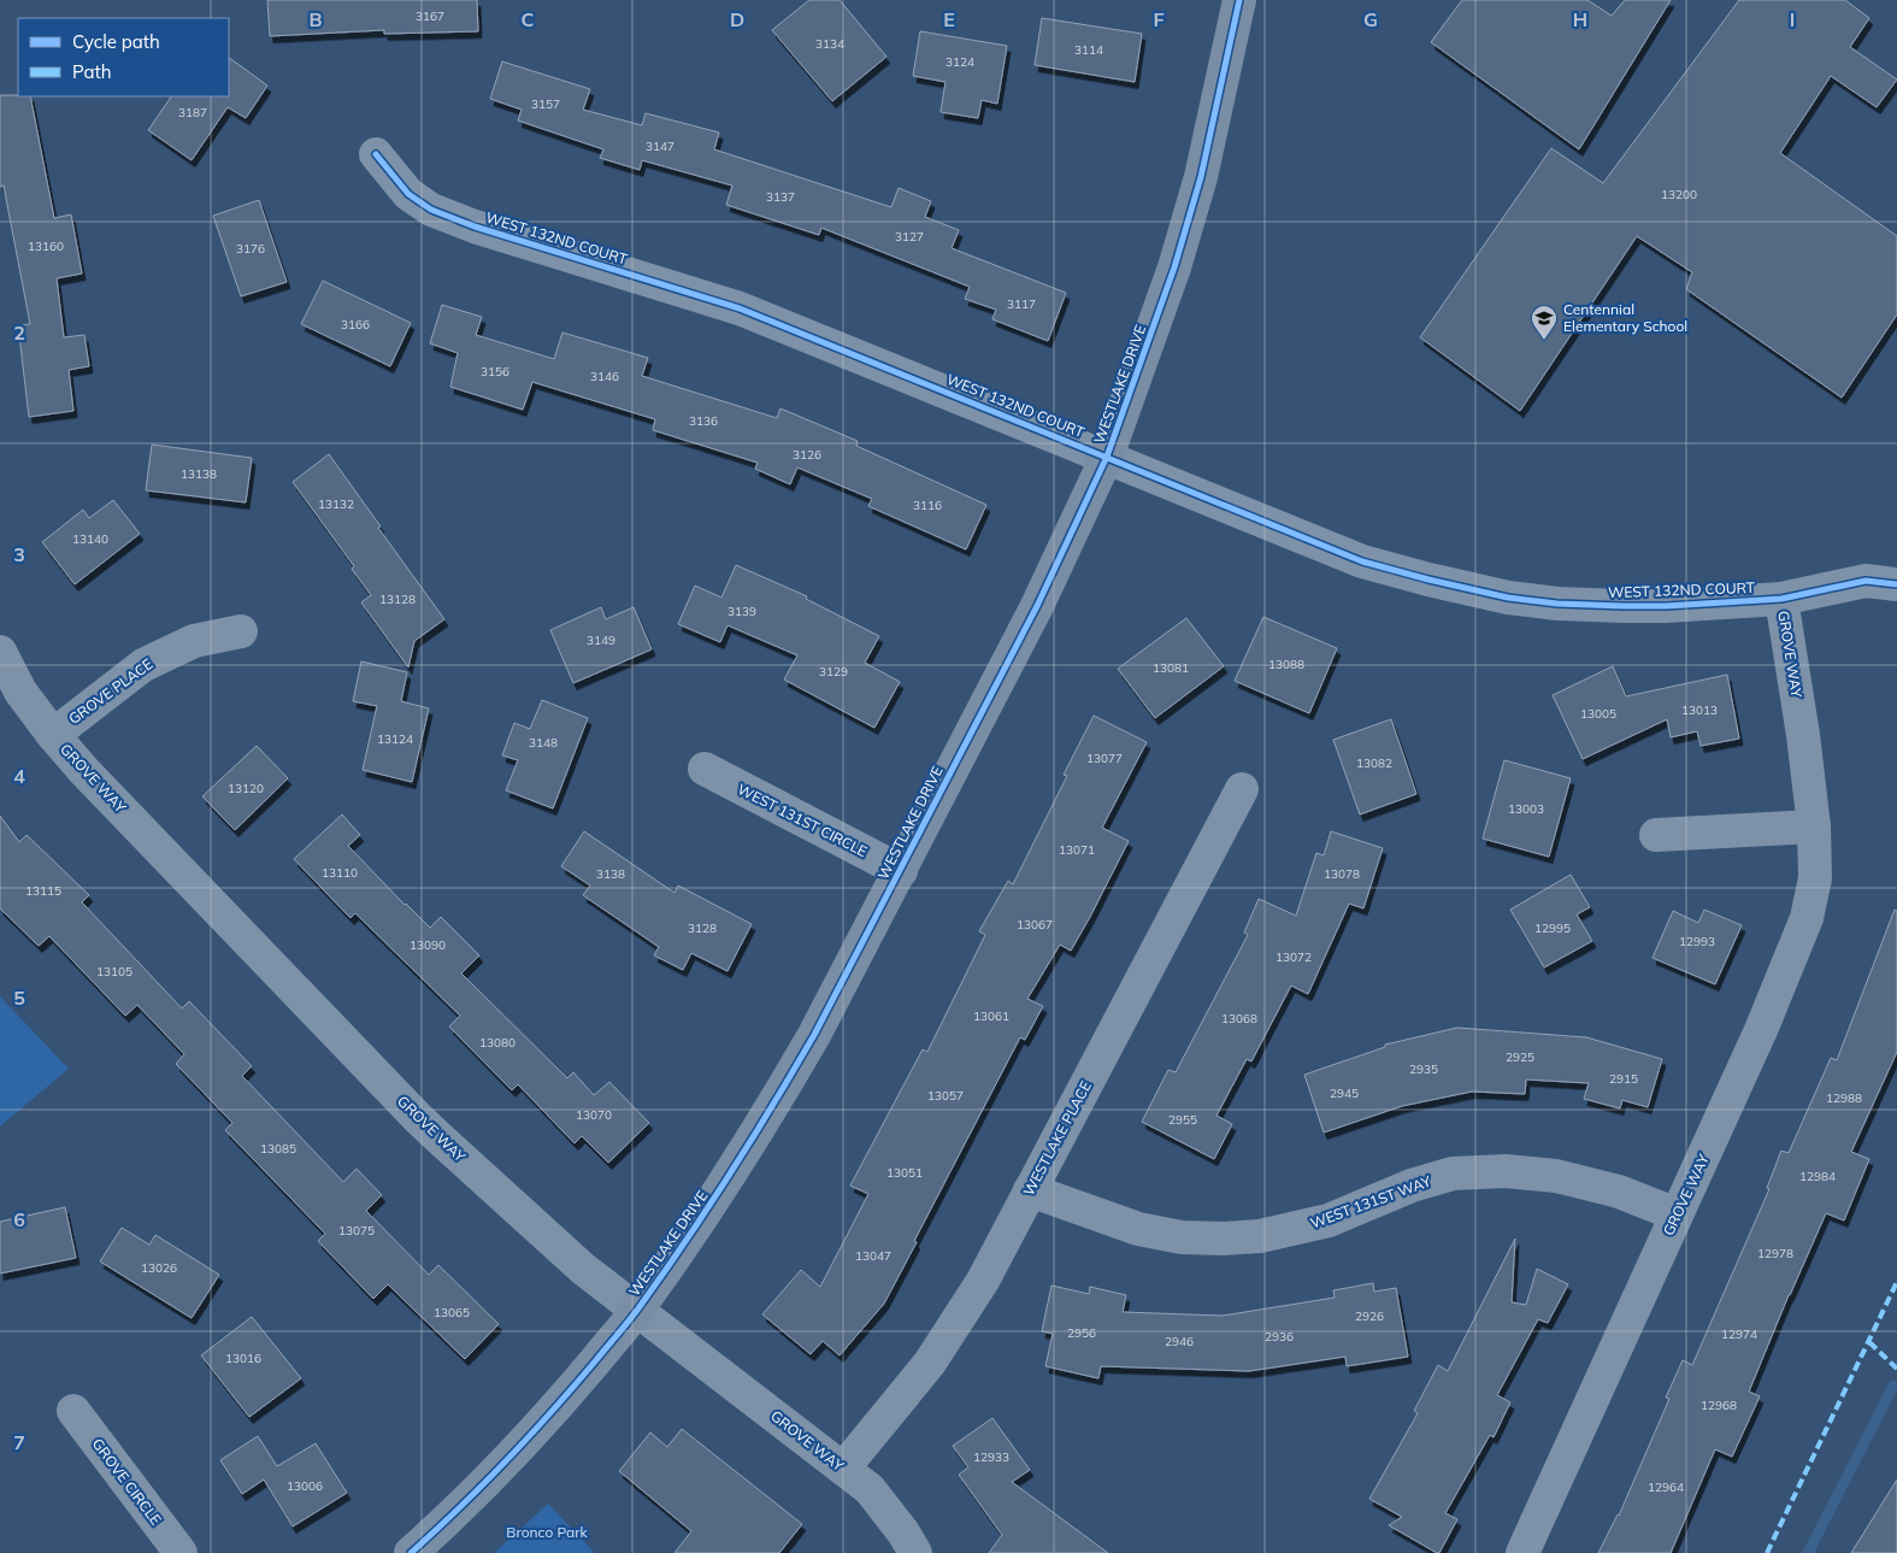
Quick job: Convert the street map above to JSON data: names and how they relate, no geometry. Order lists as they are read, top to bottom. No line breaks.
{"streets":{"street":["WEST 132ND COURT","WESTLAKE DRIVE","GROVE WAY","GROVE PLACE","WEST 131ST CIRCLE","WESTLAKE PLACE","WEST 131ST WAY","GROVE CIRCLE"]},"crossings":[["WEST 132ND COURT","WESTLAKE DRIVE"],["WEST 132ND COURT","GROVE WAY"],["WESTLAKE DRIVE","GROVE WAY"],["WESTLAKE DRIVE","WEST 131ST CIRCLE"],["GROVE WAY","GROVE PLACE"],["GROVE WAY","WESTLAKE PLACE"],["GROVE WAY","WEST 131ST WAY"],["WESTLAKE PLACE","WEST 131ST WAY"]],"parks":["Bronco Park"],"places":{"school or university":["Centennial Elementary School"]},"house_numbers":["3167","3134","3114","3124","3157","3187","3147","13200","3137","3127","13160","3176","3117","3166","3156","3146","3136","3126","13138","13132","3116","13140","13128","3139","3149","13088","13081","3129","13013","13005","13124","3148","13077","13082","13120","13003","13071","13110","3138","13078","13115","13067","3128","12995","12993","13090","13072","13105","13061","13068","13080","2925","2935","2915","2945","13057","12988","13070","2955","13085","13051","12984","13075","12978","13047","13026","13065","2926","2956","12974","2936","2946","13016","12968","12933","13006","12964"],"legend":["Cycle path","Path"],"grid":{"columns":["B","C","D","E","F","G","H","I"],"rows":["2","3","4","5","6","7"]}}
